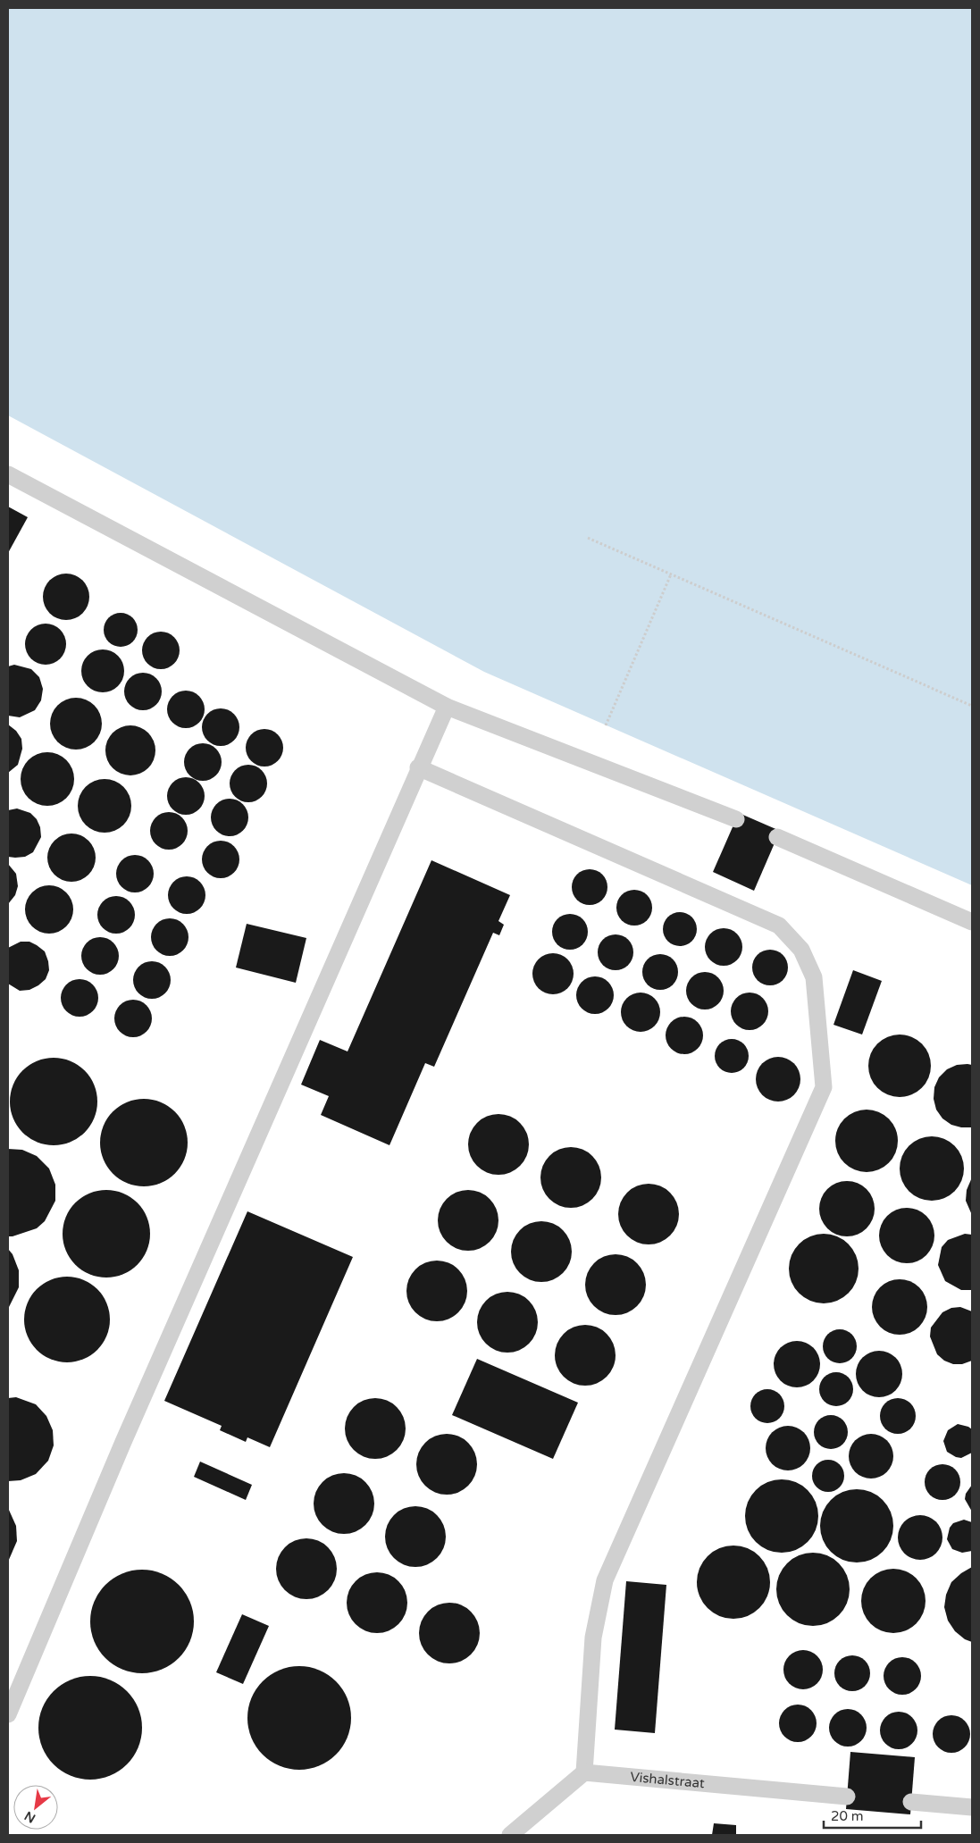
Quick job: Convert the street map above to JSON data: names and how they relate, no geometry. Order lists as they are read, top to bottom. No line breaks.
{"streets":{"lane":["Vishalstraat"]},"scale_bar":"20 m","north":"bottom left"}
